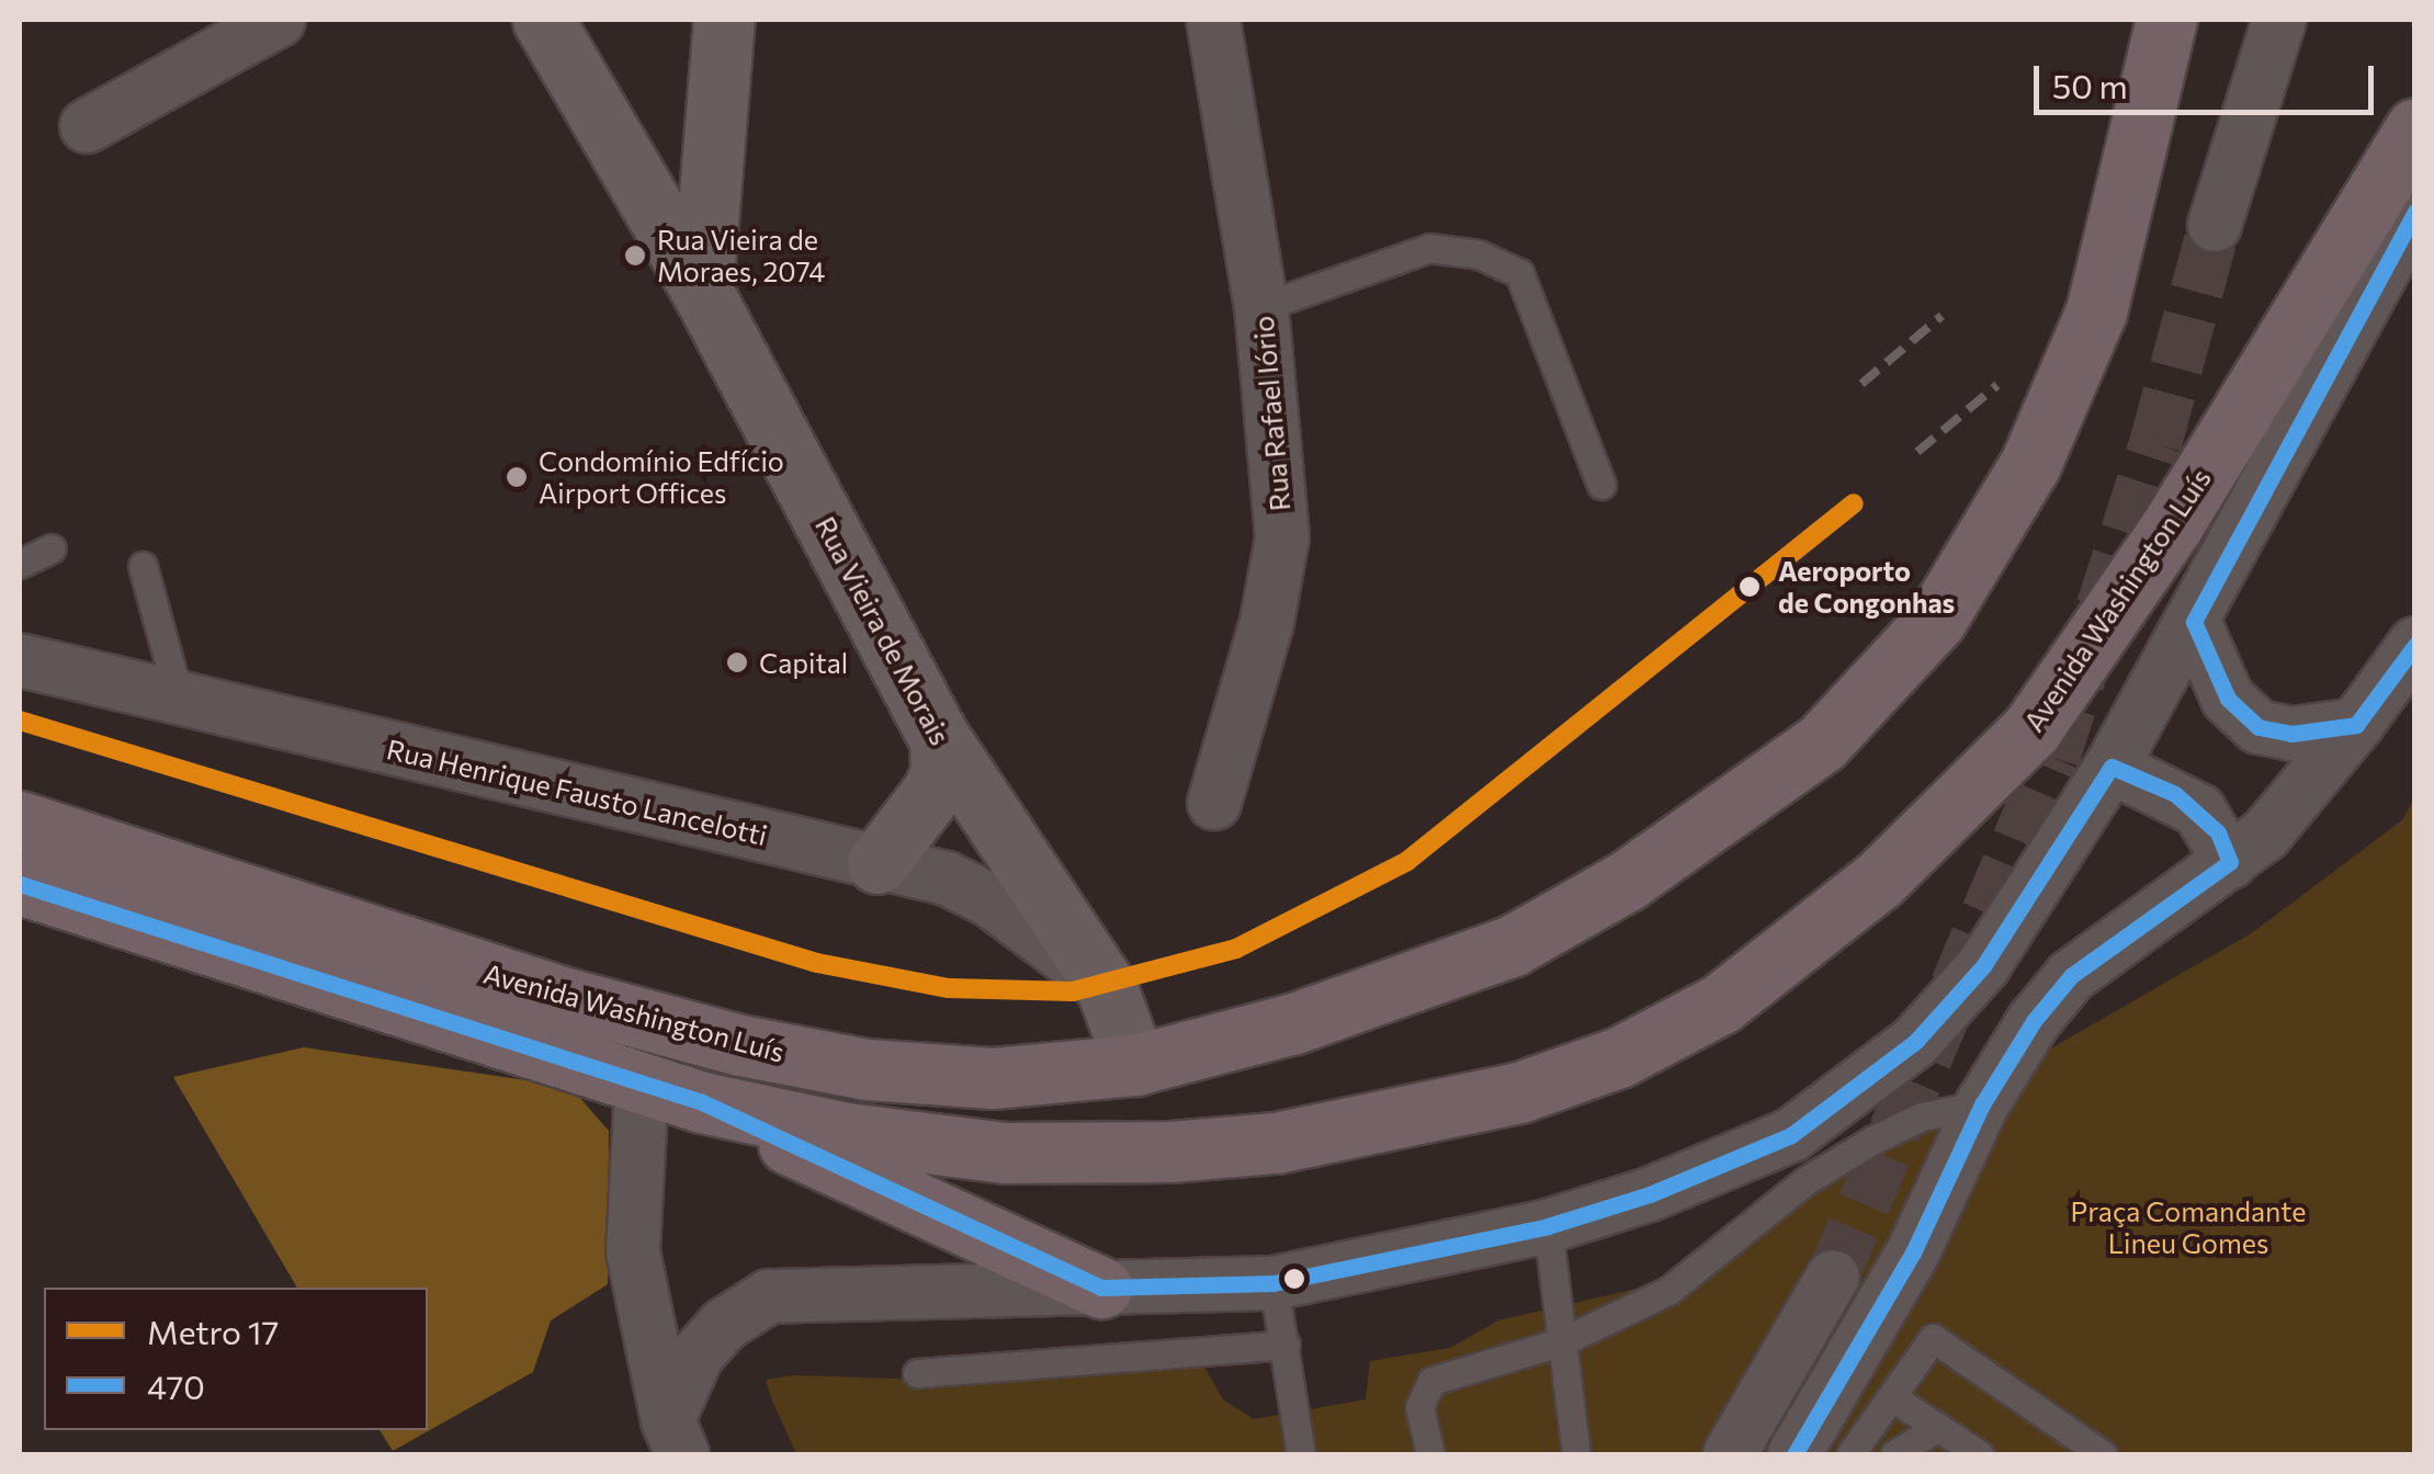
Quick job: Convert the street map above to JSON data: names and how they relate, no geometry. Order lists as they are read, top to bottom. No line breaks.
{"streets":{"highway":["Avenida Washington Luís"],"street":["Rua Rafael Iório","Rua Vieira de Morais","Rua Henrique Fausto Lancelotti"]},"crossings":[["Avenida Washington Luís","Rua Vieira de Morais"],["Rua Vieira de Morais","Rua Henrique Fausto Lancelotti"]],"parks":["Praça Comandante Lineu Gomes"],"places":["Rua Vieira de Moraes, 2074","Condomínio Edfício Airport Offices","Aeroporto de Congonhas","Capital"],"lines":["transit line 470","metro line 17"],"legend":["Metro 17","470"],"scale_bar":"50 m"}
